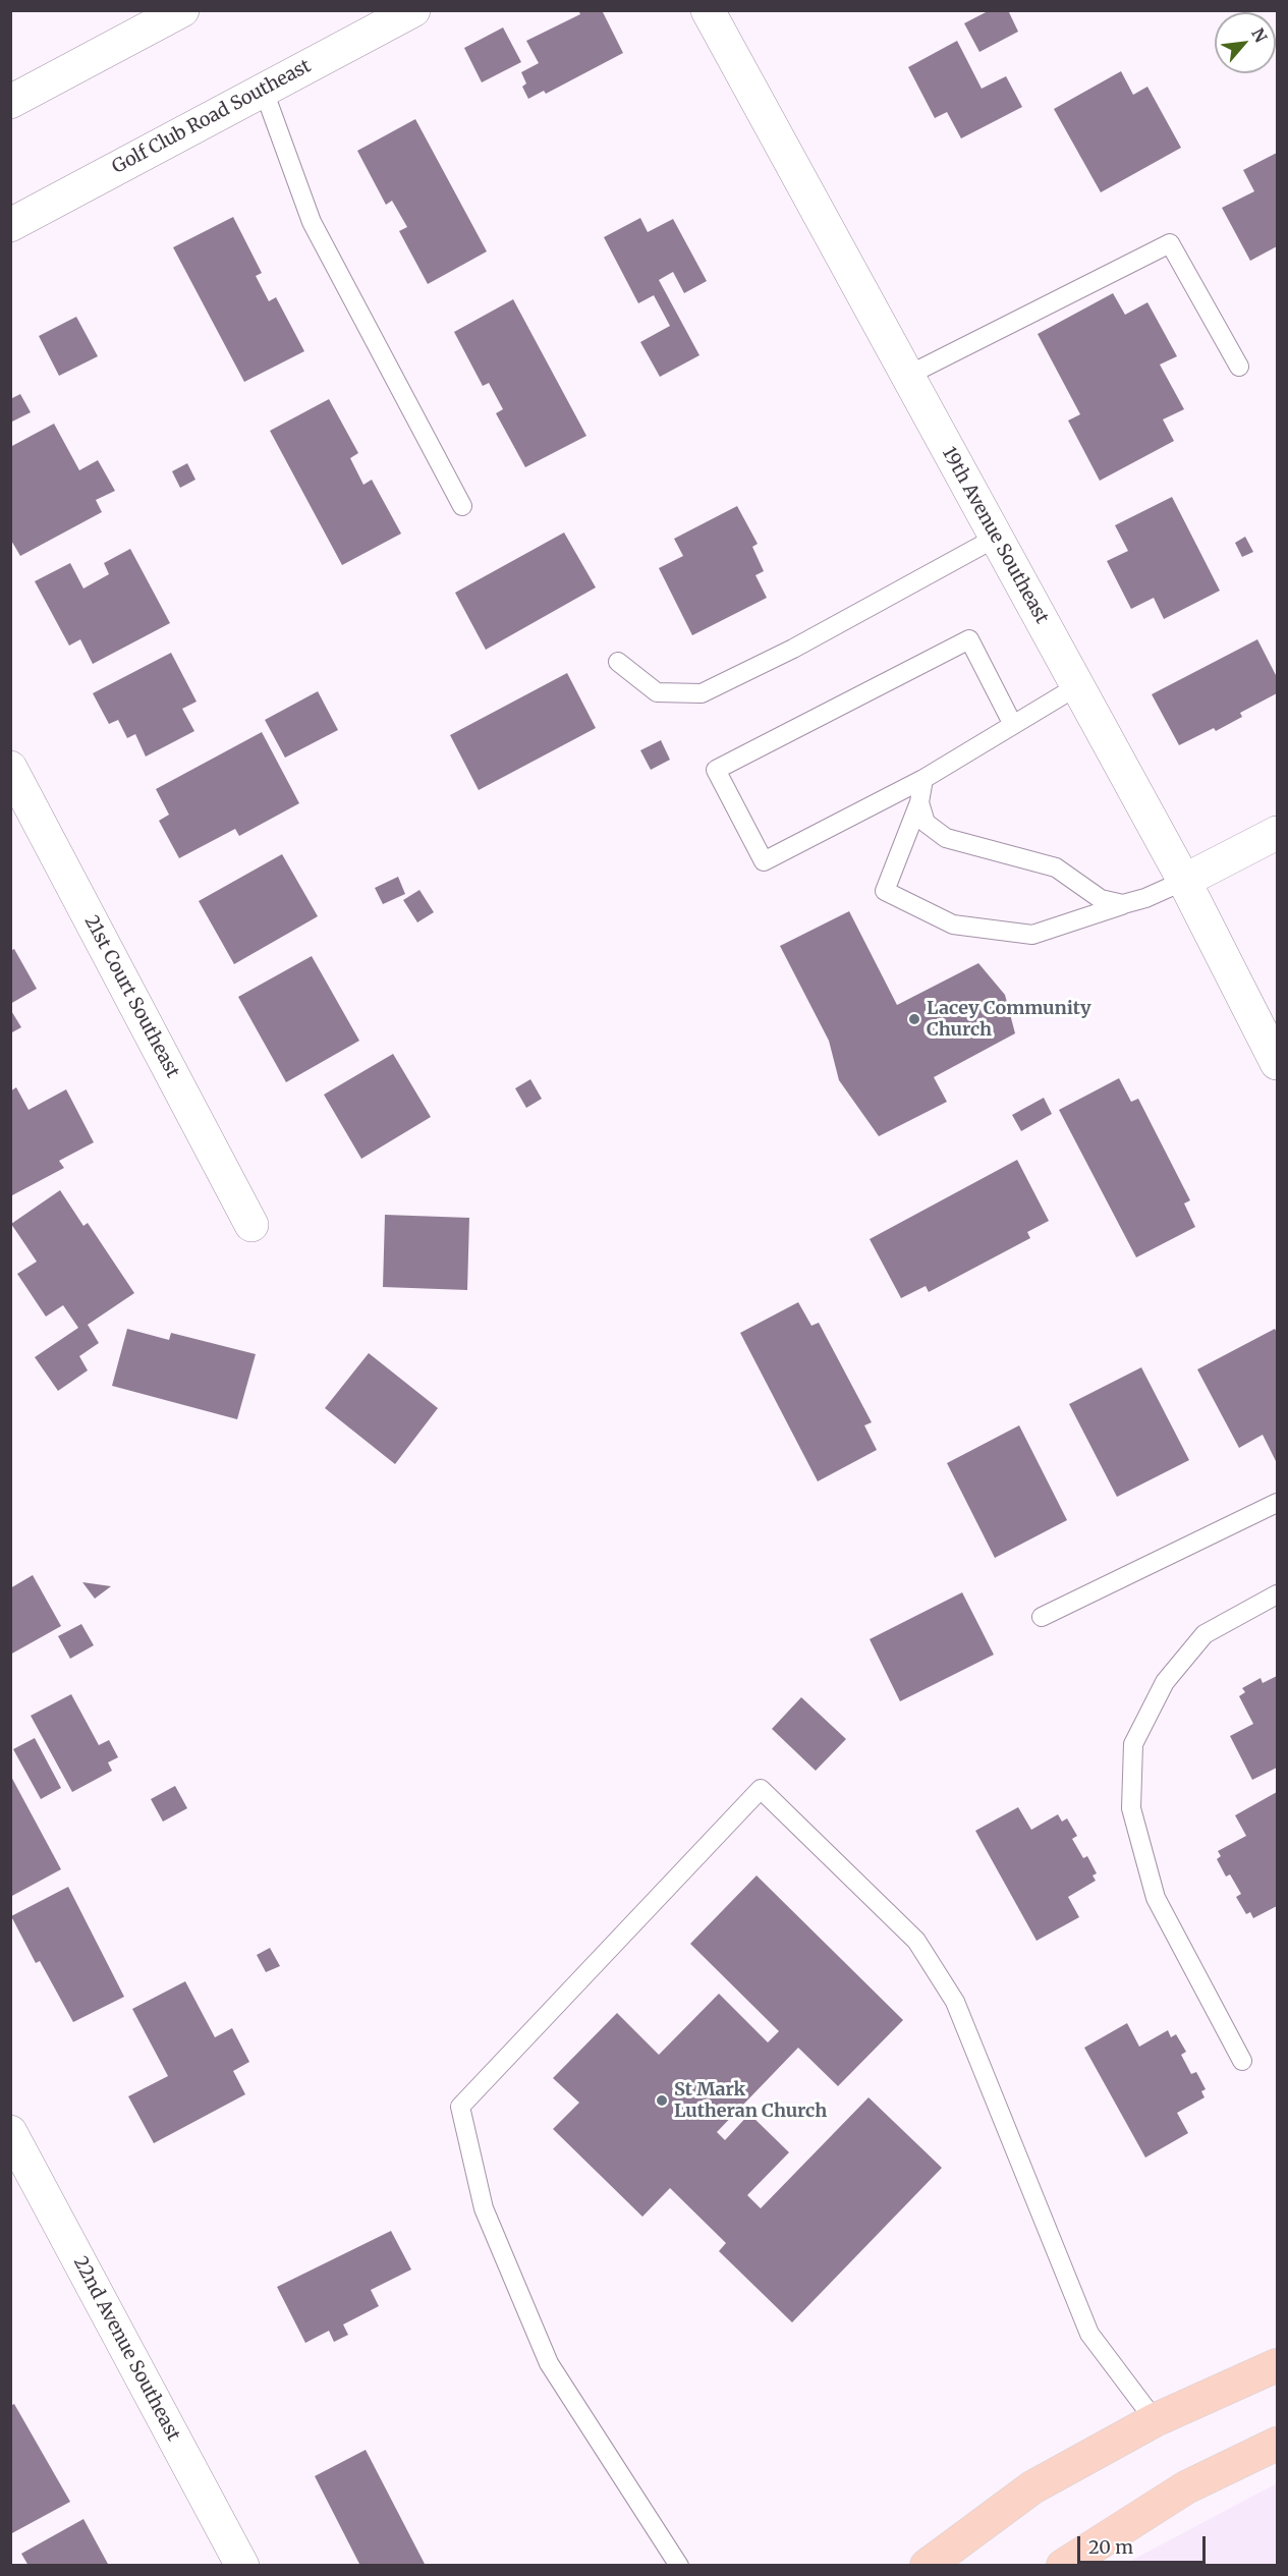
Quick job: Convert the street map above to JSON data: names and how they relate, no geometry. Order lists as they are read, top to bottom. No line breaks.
{"streets":{"street":["Golf Club Road Southeast","19th Avenue Southeast","21st Court Southeast","22nd Avenue Southeast"]},"places":["Lacey Community Church","St Mark Lutheran Church"],"scale_bar":"20 m","north":"top right"}
